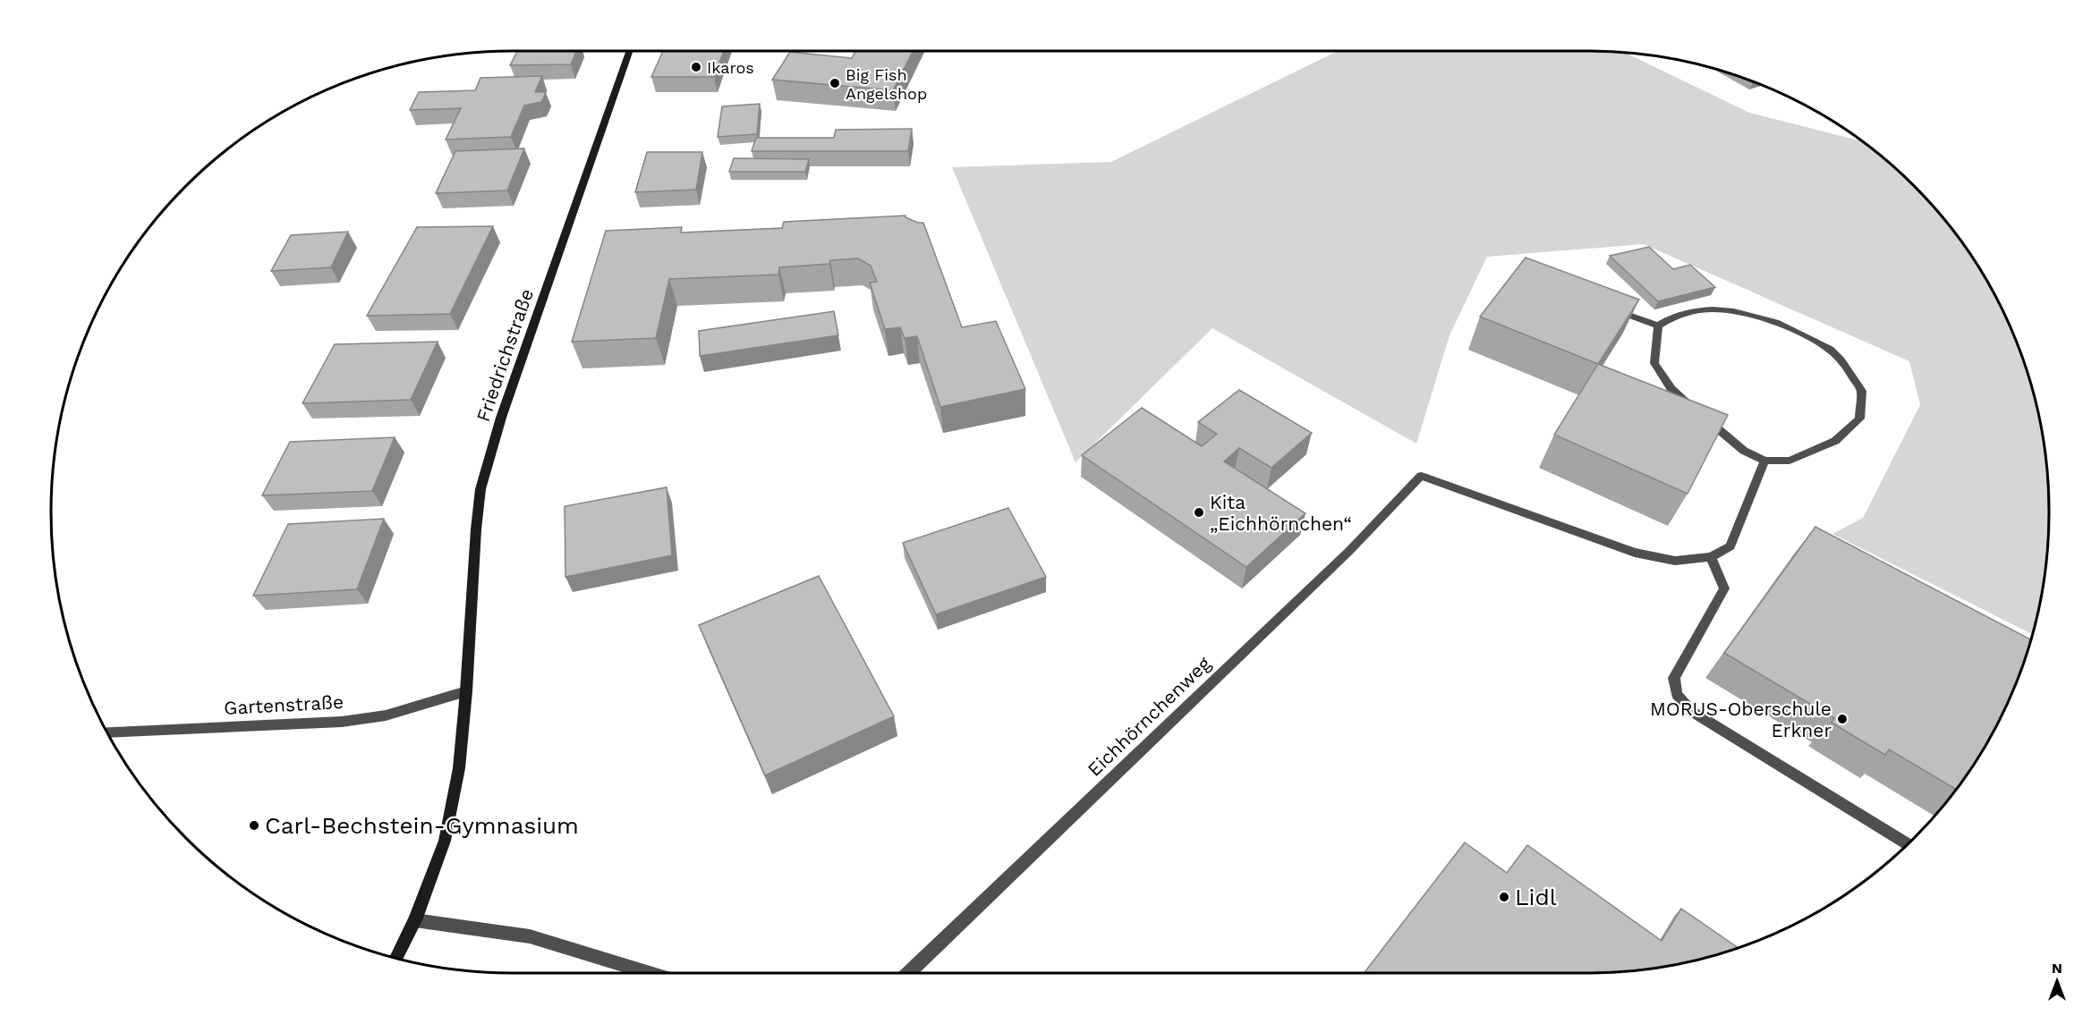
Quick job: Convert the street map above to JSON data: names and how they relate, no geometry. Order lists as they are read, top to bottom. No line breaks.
{"streets":{"main road":["Friedrichstraße"],"street":["Gartenstraße","Eichhörnchenweg"]},"crossings":[["Friedrichstraße","Gartenstraße"]],"places":["Ikaros","Big Fish Angelshop","Kita „Eichhörnchen“","MORUS-Oberschule Erkner","Carl-Bechstein-Gymnasium","Lidl"],"north":"top"}
